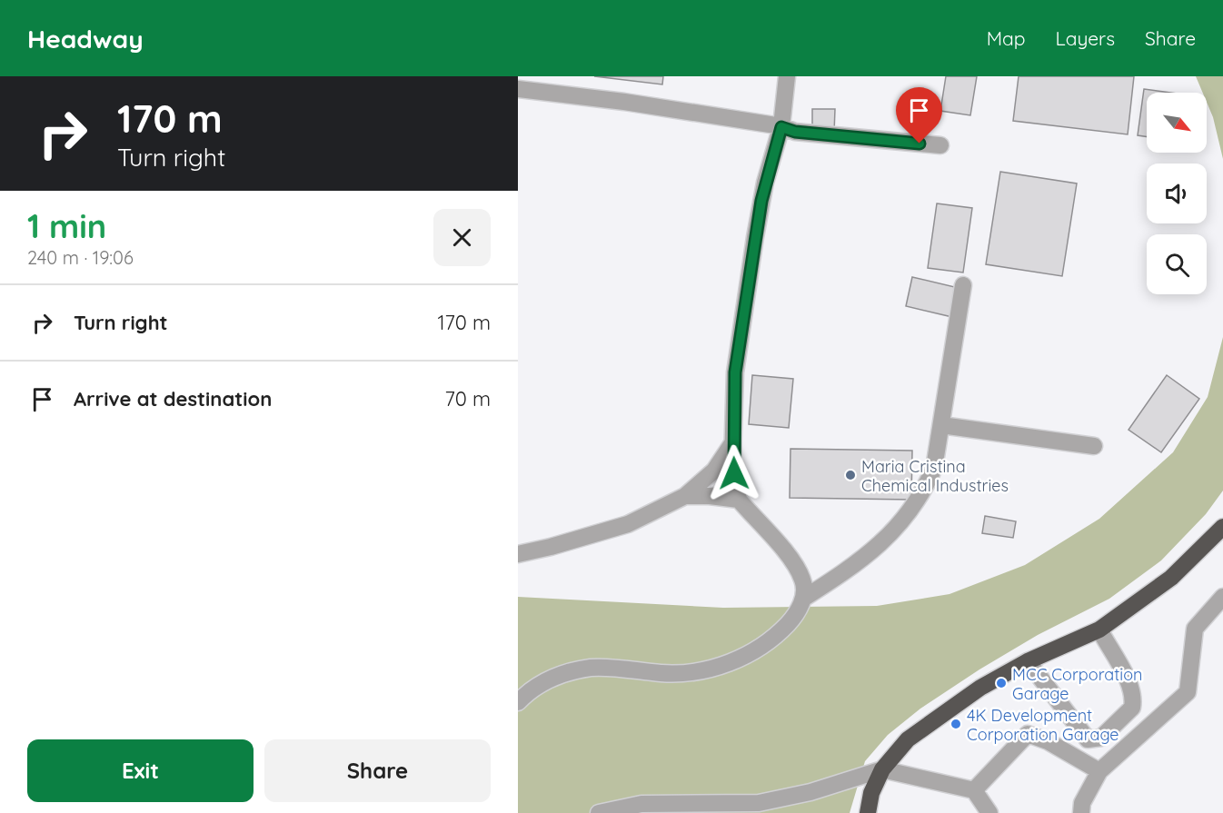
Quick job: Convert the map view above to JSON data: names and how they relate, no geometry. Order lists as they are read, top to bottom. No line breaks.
{"places":["Maria Cristina Chemical Industries","MCC Corporation Garage","4K Development Corporation Garage"],"north":"bottom right","page":{"header":"Headway","nav":["Map","Layers","Share"],"turn":["170 m","Turn right"],"heading":["1 min","240 m · 19:06"],"list":[{"name":"Turn right","value":"170 m"},{"name":"Arrive at destination","value":"70 m"}],"buttons":["Exit","Share"]}}
